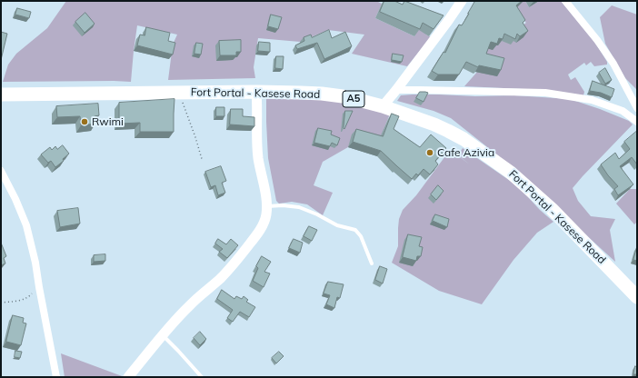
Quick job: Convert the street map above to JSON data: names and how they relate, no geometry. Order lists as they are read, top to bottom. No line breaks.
{"streets":{"highway":["Fort Portal - Kasese Road","A5"]},"places":["Rwimi","Cafe Azivia"]}
